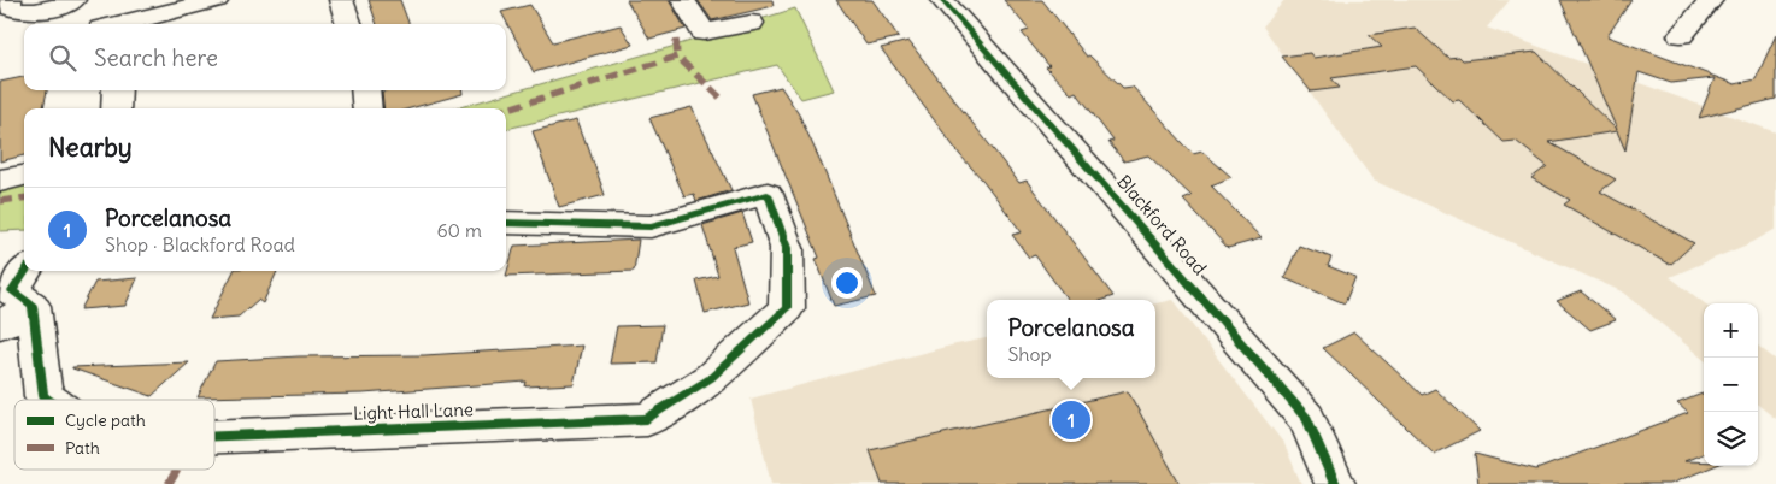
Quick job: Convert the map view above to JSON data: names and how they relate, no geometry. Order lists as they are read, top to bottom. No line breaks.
{"streets":{"street":["Blackford Road","Light Hall Lane"]},"legend":["Cycle path","Path"],"page":{"search":"Search here","heading":"Nearby","list":[{"mark":"1","name":"Porcelanosa","note":"Shop · Blackford Road","value":"60 m"}],"popup":["Porcelanosa","Shop"],"map_buttons":["+","−"],"pins":"1"}}
